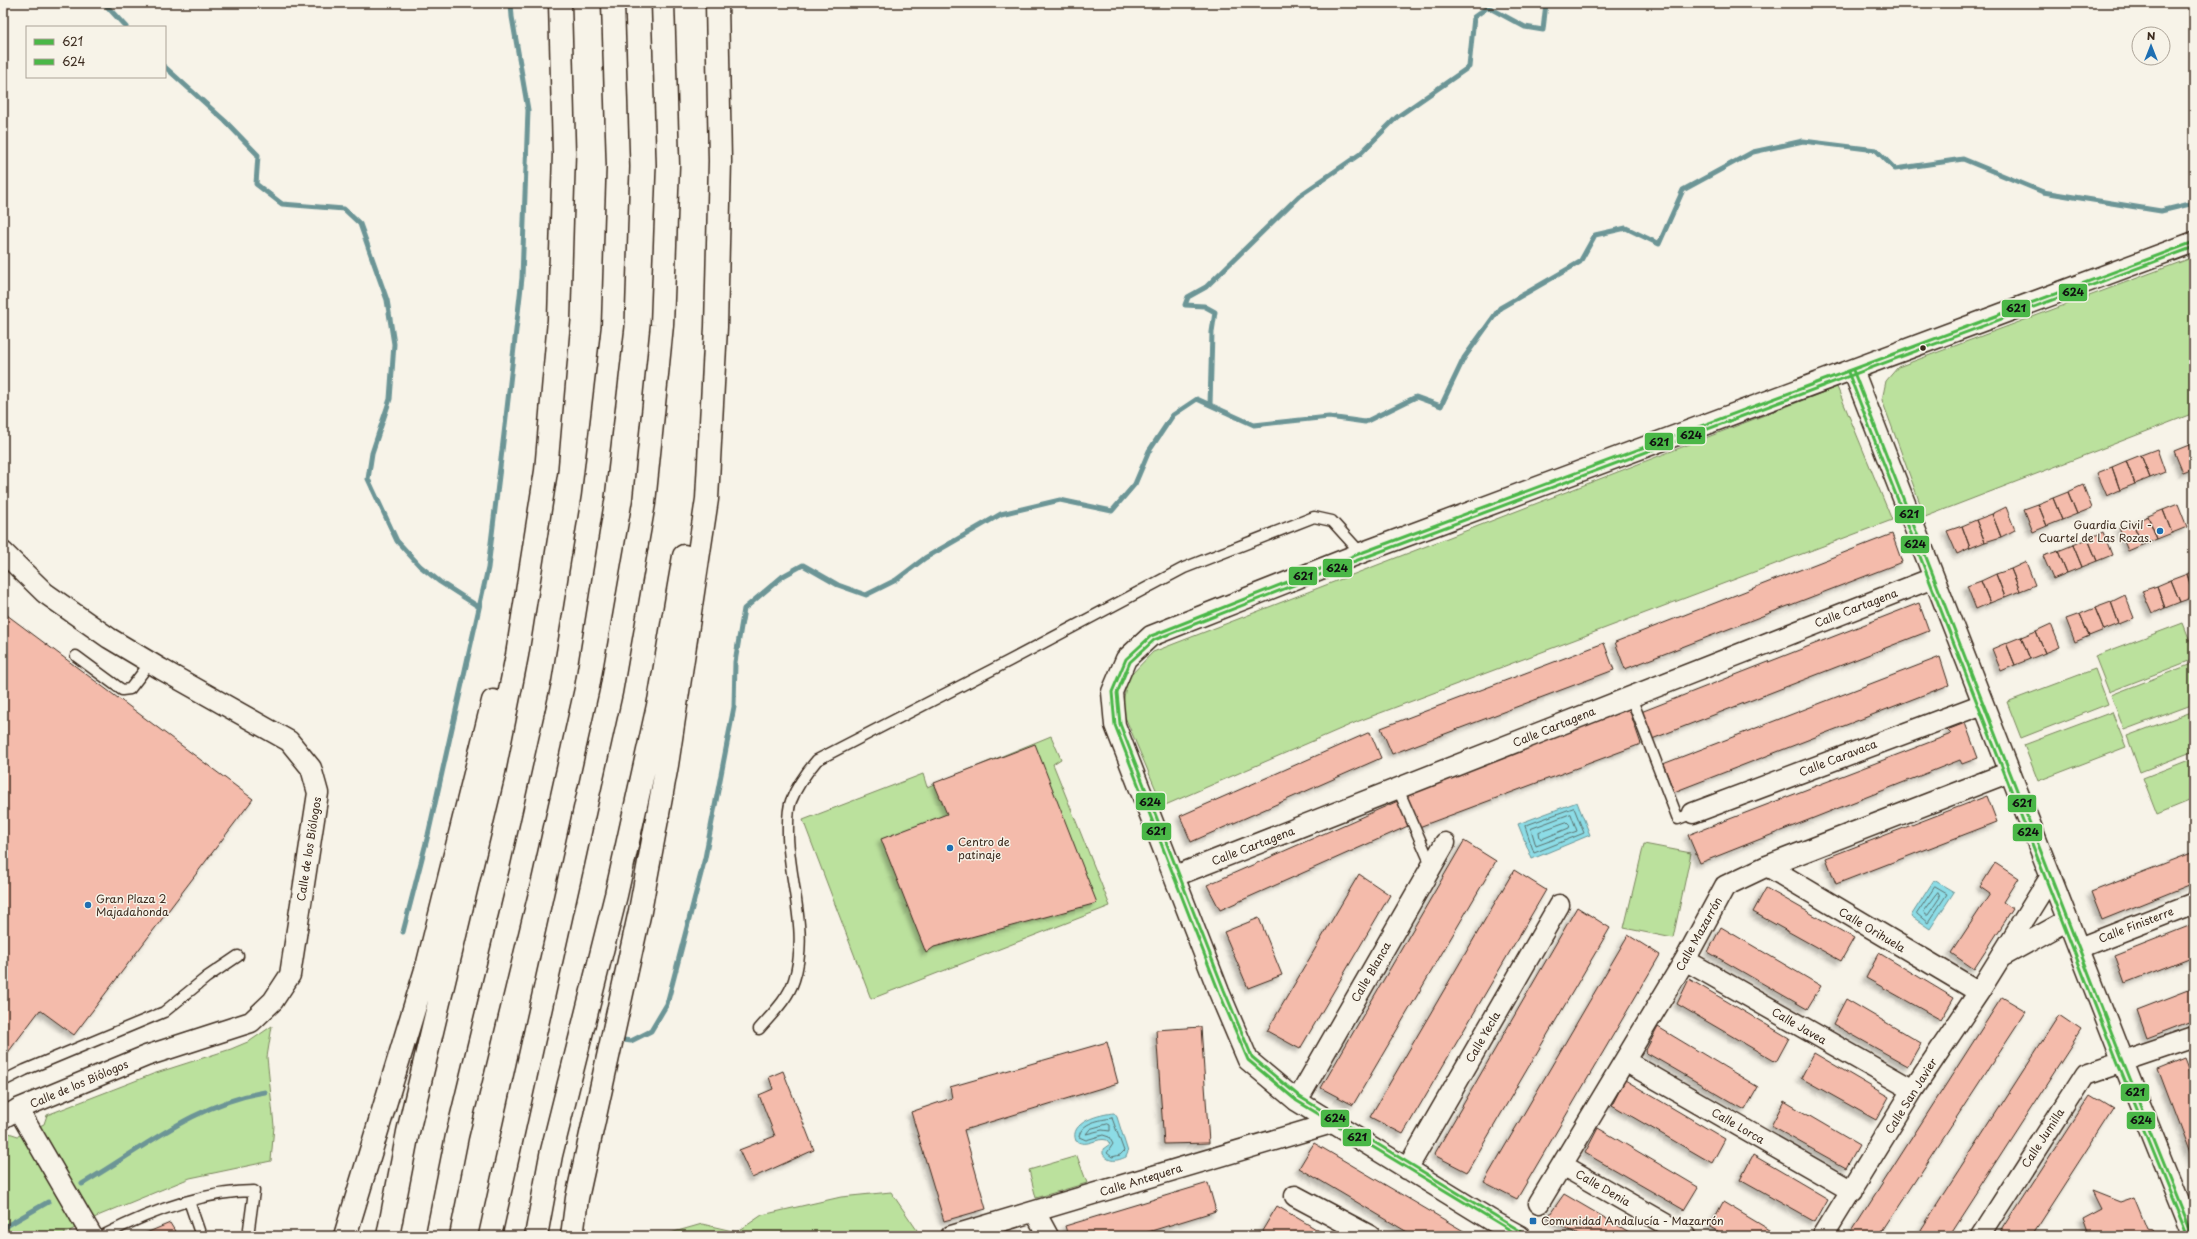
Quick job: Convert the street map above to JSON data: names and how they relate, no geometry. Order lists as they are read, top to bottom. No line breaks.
{"streets":{"street":["Calle Cartagena","Calle Caravaca","Calle de los Biólogos","Calle Finisterre","Calle Orihuela","Calle Mazarrón","Calle Blanca","Calle Javea","Calle Yecla","Calle San Javier","Calle Lorca","Calle Jumilla","Calle Antequera","Calle Denia"]},"crossings":[["Calle Orihuela","Calle Mazarrón"],["Calle Orihuela","Calle San Javier"],["Calle Mazarrón","Calle Javea"],["Calle Mazarrón","Calle Lorca"],["Calle Mazarrón","Calle Denia"],["Calle Javea","Calle San Javier"],["Calle San Javier","Calle Lorca"]],"places":{"other":["Guardia Civil - Cuartel de Las Rozas.","Centro de patinaje","Gran Plaza 2 Majadahonda"],"transit":["Comunidad Andalucía - Mazarrón"]},"lines":["transit line 621","transit line 624"],"legend":["621","624"],"north":"top"}
